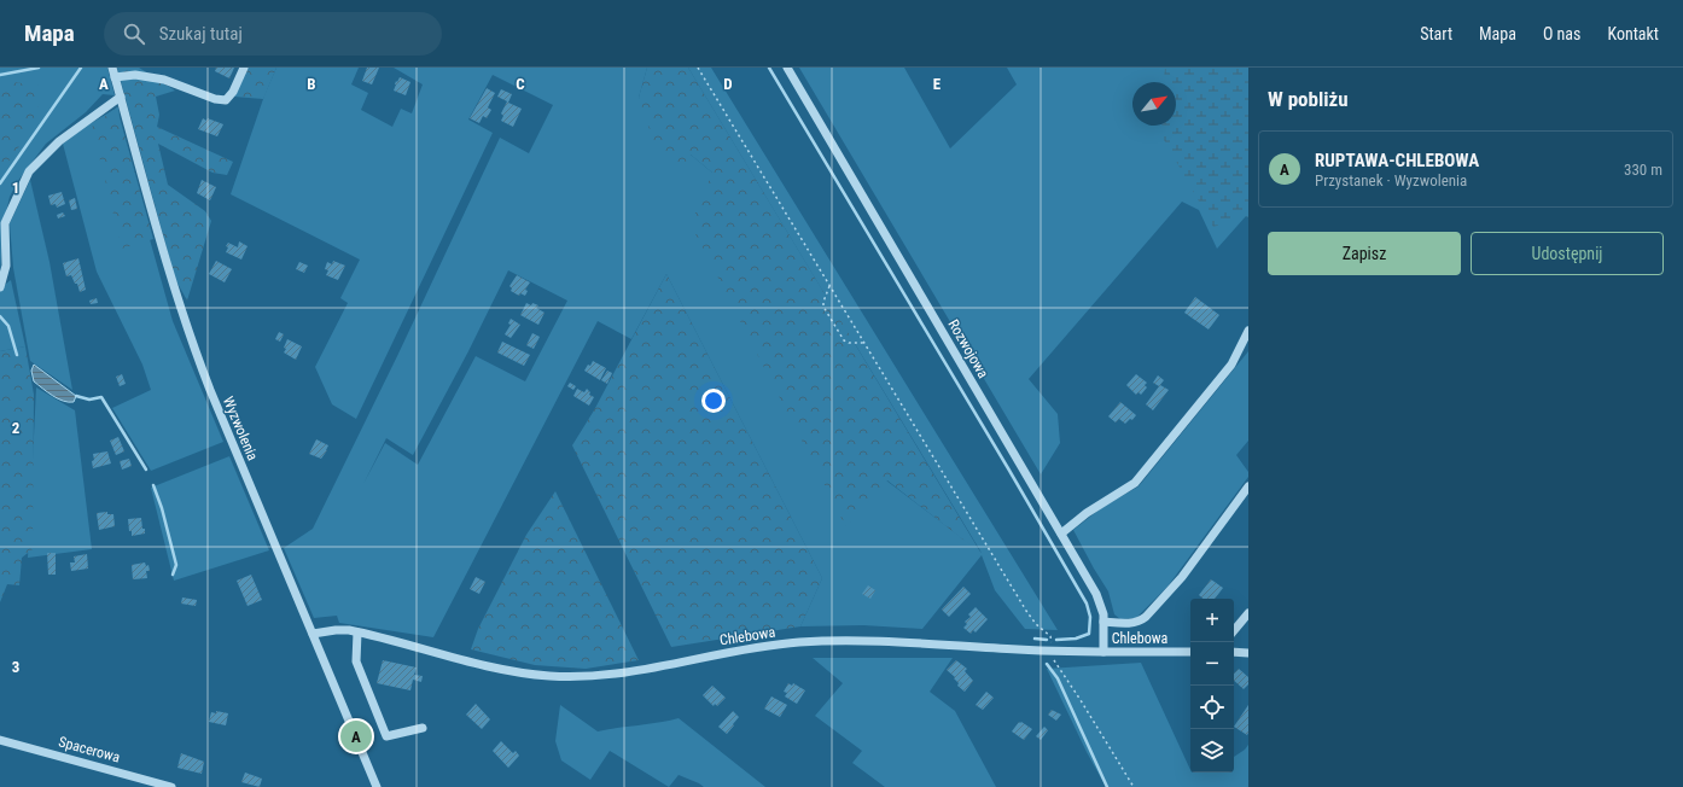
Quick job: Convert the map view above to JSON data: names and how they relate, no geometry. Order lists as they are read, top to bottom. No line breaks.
{"streets":{"street":["Rozwojowa","Wyzwolenia","Chlebowa","Spacerowa"]},"crossings":[["Rozwojowa","Chlebowa"],["Wyzwolenia","Chlebowa"]],"north":"top right","page":{"header":"Mapa","search":"Szukaj tutaj","nav":["Start","Mapa","O nas","Kontakt"],"heading":"W pobliżu","list":[{"mark":"A","name":"RUPTAWA-CHLEBOWA","note":"Przystanek · Wyzwolenia","value":"330 m"}],"buttons":["Zapisz","Udostępnij"],"map_buttons":["+","−"],"pins":"A"},"grid":{"columns":["A","B","C","D","E"],"rows":["1","2","3"]}}
